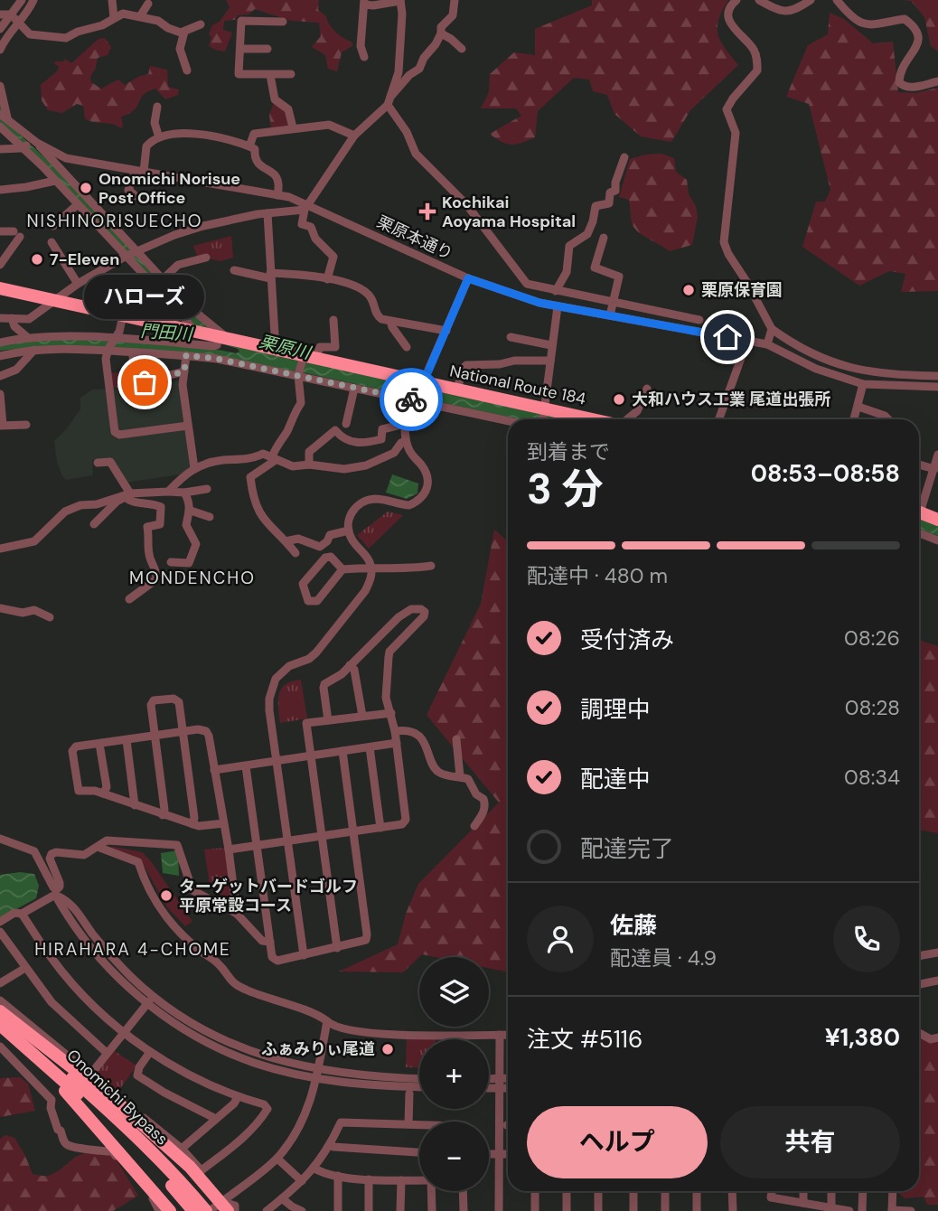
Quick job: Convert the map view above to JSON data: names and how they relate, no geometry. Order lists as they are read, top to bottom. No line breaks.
{"streets":{"highway":["National Route 184","Onomichi Bypass"],"street":["栗原本通り"]},"districts":["NISHINORISUECHO","MONDENCHO","HIRAHARA 4-CHOME"],"water":["門田川","栗原川"],"places":{"other":["Onomichi Norisue Post Office","7-Eleven","栗原保育園","ハローズ","大和ハウス工業 尾道出張所","ターゲットバードゴルフ 平原常設コース","ふぁみりぃ尾道"],"health":["Kochikai Aoyama Hospital"]},"page":{"bubble":"ハローズ","heading":["3 分","到着まで","08:53–08:58"],"panel":["佐藤","配達員 · 4.9","注文 #5116","¥1,380"],"bar":"配達中 · 480 m","list":[["受付済み","08:26"],["調理中","08:28"],["配達中","08:34"],"配達完了"],"map_buttons":["+","−"],"buttons":["ヘルプ","共有"]}}
